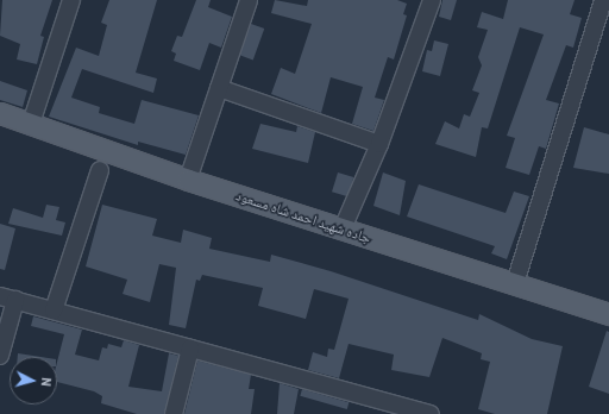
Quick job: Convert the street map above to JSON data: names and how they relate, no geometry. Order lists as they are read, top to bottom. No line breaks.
{"streets":{"main road":["جاده شهيد احمد شاه مسعود"]},"north":"right"}
